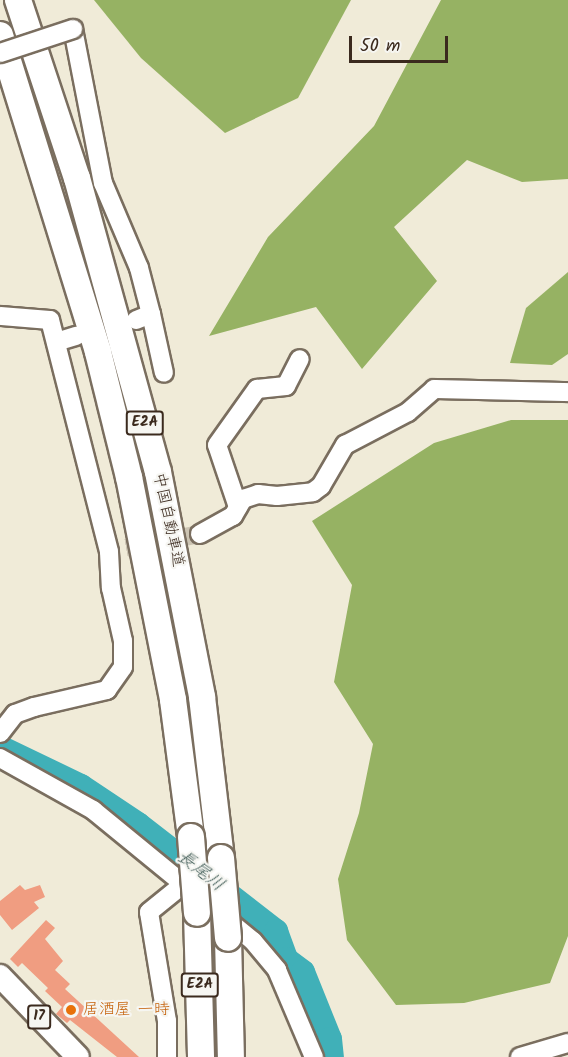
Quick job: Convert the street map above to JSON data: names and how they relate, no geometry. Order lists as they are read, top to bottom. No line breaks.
{"streets":{"highway":["E2A","中国自動車道"],"main road":["17"]},"water":["長尾川"],"places":["居酒屋 一時"],"scale_bar":"50 m"}
